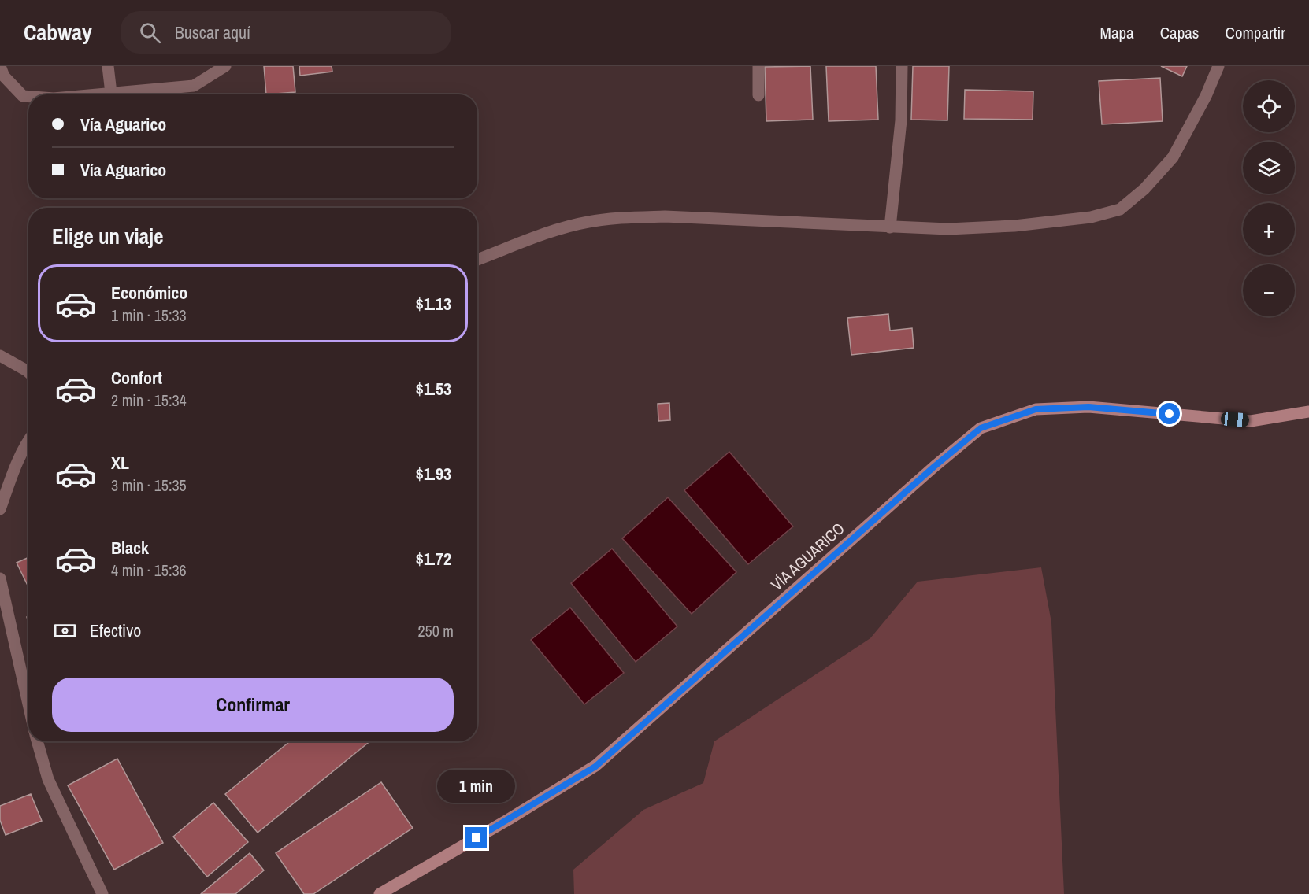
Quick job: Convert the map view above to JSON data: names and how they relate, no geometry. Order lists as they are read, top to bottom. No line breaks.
{"streets":{"street":["VÍA AGUARICO"]},"page":{"header":"Cabway","search":"Buscar aquí","nav":["Mapa","Capas","Compartir"],"map_buttons":["+","−"],"banner":["Vía Aguarico","Vía Aguarico"],"heading":"Elige un viaje","list":[{"name":"Económico","note":"1 min · 15:33","value":"$1.13"},{"name":"Confort","note":"2 min · 15:34","value":"$1.53"},{"name":"XL","note":"3 min · 15:35","value":"$1.93"},{"name":"Black","note":"4 min · 15:36","value":"$1.72"}],"pay":["Efectivo","250 m"],"buttons":"Confirmar","bubble":"1 min"}}
